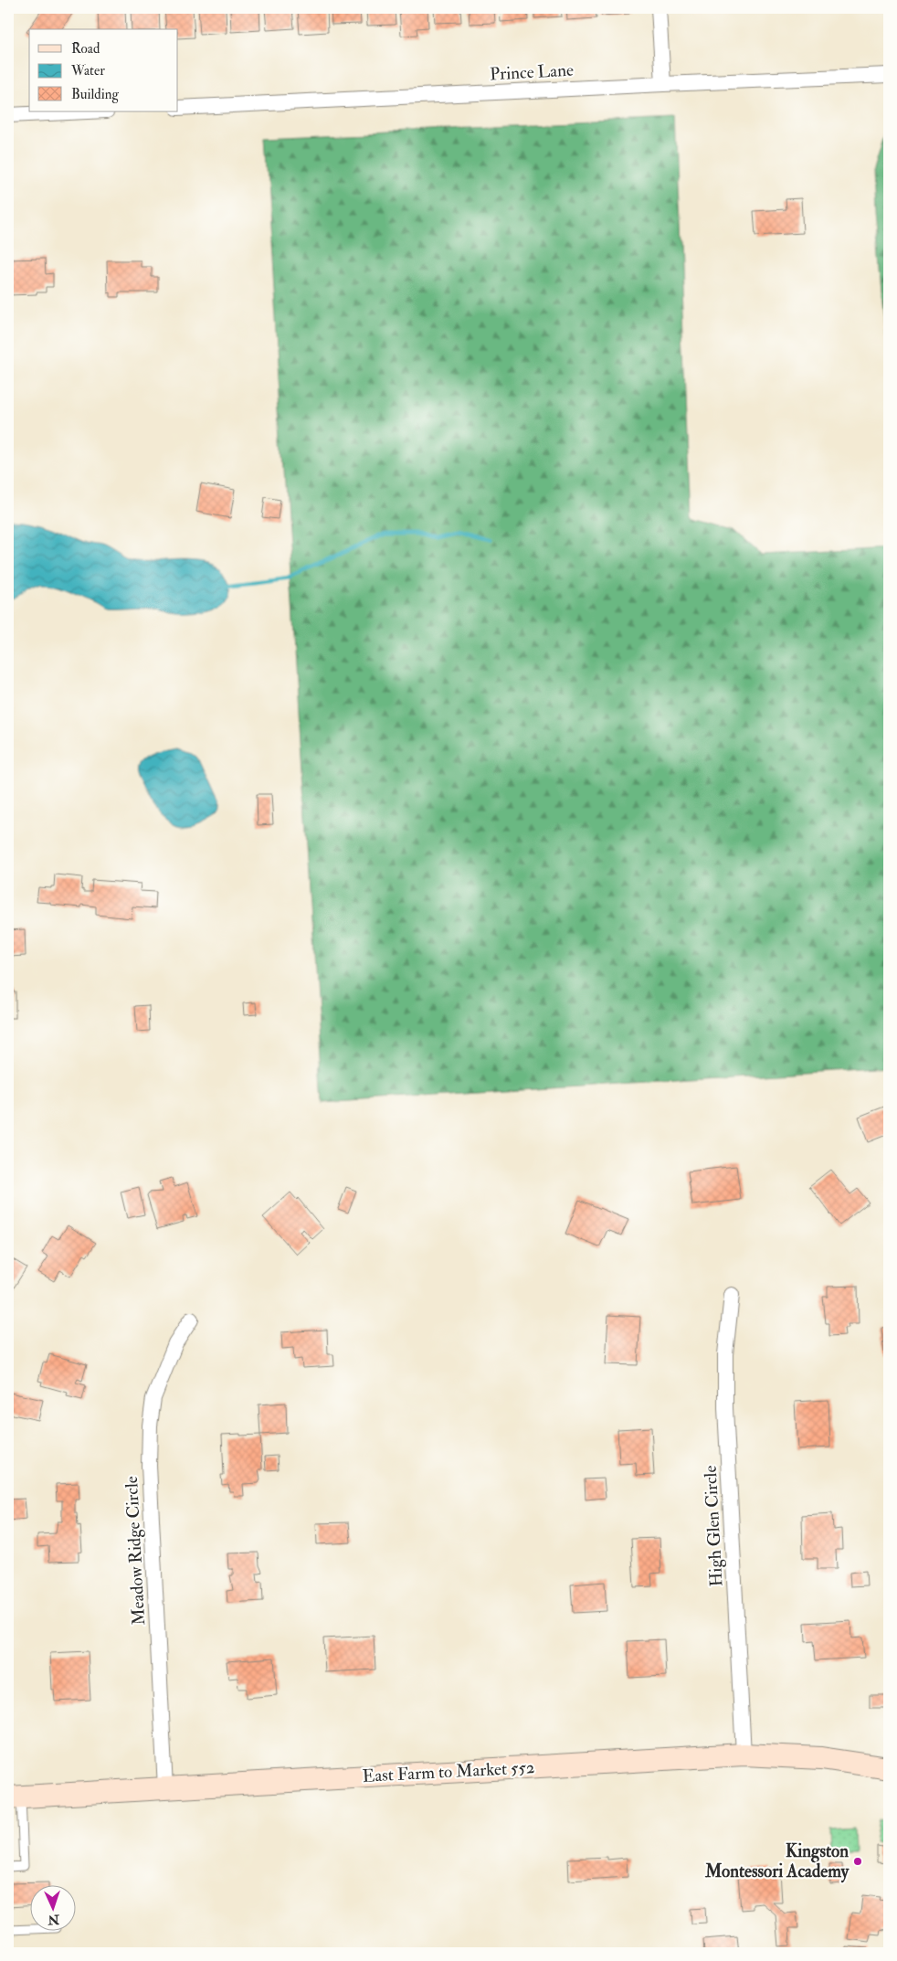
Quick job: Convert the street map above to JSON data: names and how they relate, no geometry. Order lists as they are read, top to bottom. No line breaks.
{"streets":{"main road":["East Farm to Market 552"],"street":["Prince Lane","High Glen Circle","Meadow Ridge Circle"]},"crossings":[["High Glen Circle","East Farm to Market 552"],["Meadow Ridge Circle","East Farm to Market 552"]],"places":["Kingston Montessori Academy"],"legend":["Road","Water","Building"],"north":"bottom"}
